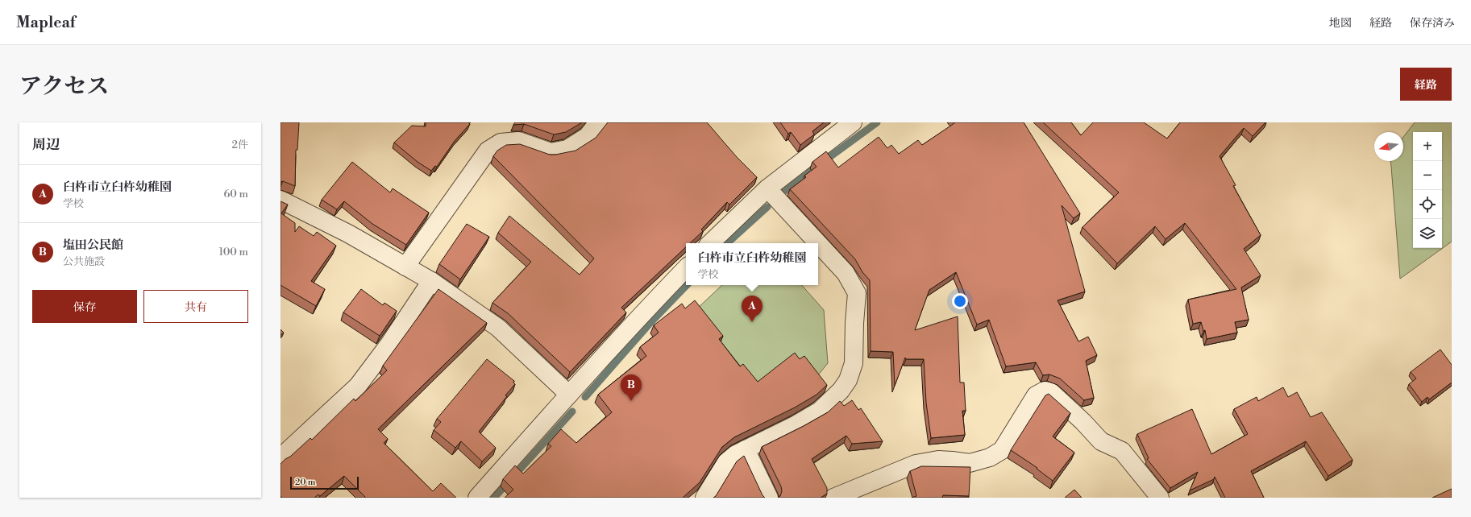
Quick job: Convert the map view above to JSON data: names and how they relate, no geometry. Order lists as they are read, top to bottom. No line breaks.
{"scale_bar":"20 m","north":"left","page":{"header":"Mapleaf","nav":["地図","経路","保存済み"],"title":"アクセス","buttons":["経路",["保存","共有"]],"heading":["周辺","2件"],"map_buttons":["+","−"],"list":[{"mark":"A","name":"臼杵市立臼杵幼稚園","note":"学校","value":"60 m"},{"mark":"B","name":"塩田公民館","note":"公共施設","value":"100 m"}],"popup":["臼杵市立臼杵幼稚園","学校"],"pins":["A","B"],"scale":"20 m"}}
